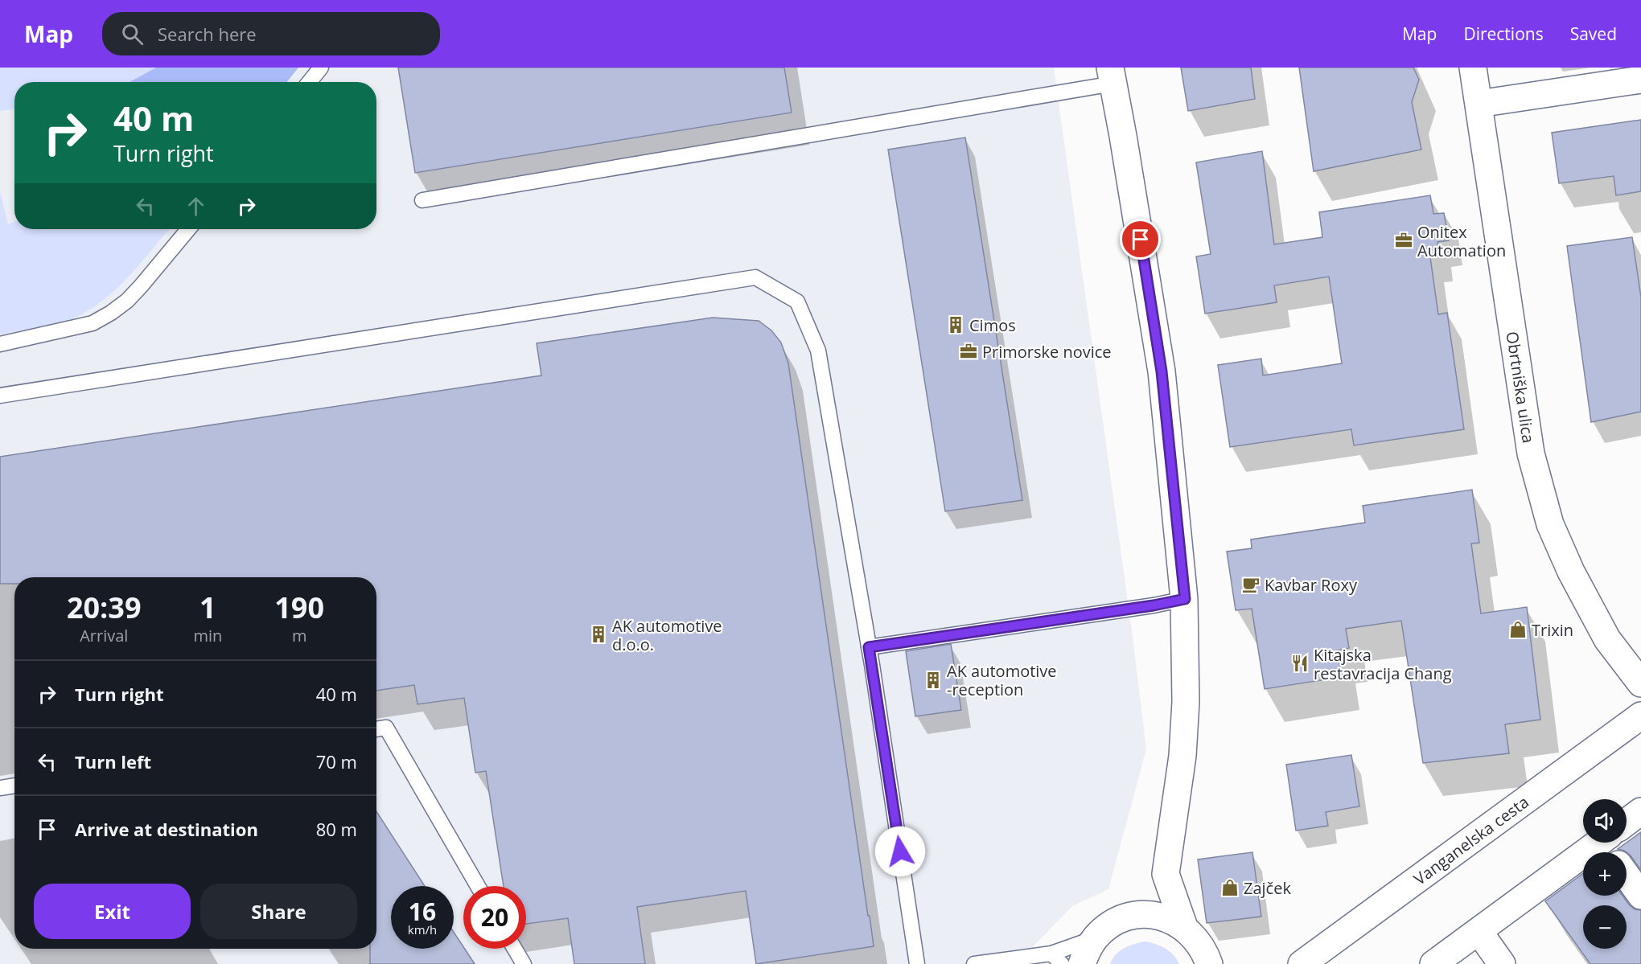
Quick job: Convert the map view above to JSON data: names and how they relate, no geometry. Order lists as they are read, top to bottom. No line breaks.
{"streets":{"street":["Obrtniška ulica","Vanganelska cesta"]},"places":{"office":["Onitex Automation","Primorske novice"],"building":["Cimos","AK automotive d.o.o.","AK automotive -reception"],"cafe":["Kavbar Roxy"],"shop":["Trixin","Zajček"],"restaurant":["Kitajska restavracija Chang"]},"page":{"header":"Map","search":"Search here","nav":["Map","Directions","Saved"],"turn":["40 m","Turn right"],"eta":["20:39","Arrival","1","min","190","m"],"list":[{"name":"Turn right","value":"40 m"},{"name":"Turn left","value":"70 m"},{"name":"Arrive at destination","value":"80 m"}],"map_buttons":["+","−"],"buttons":["Exit","Share"],"speed":"16 km/h","limit":"20"}}
